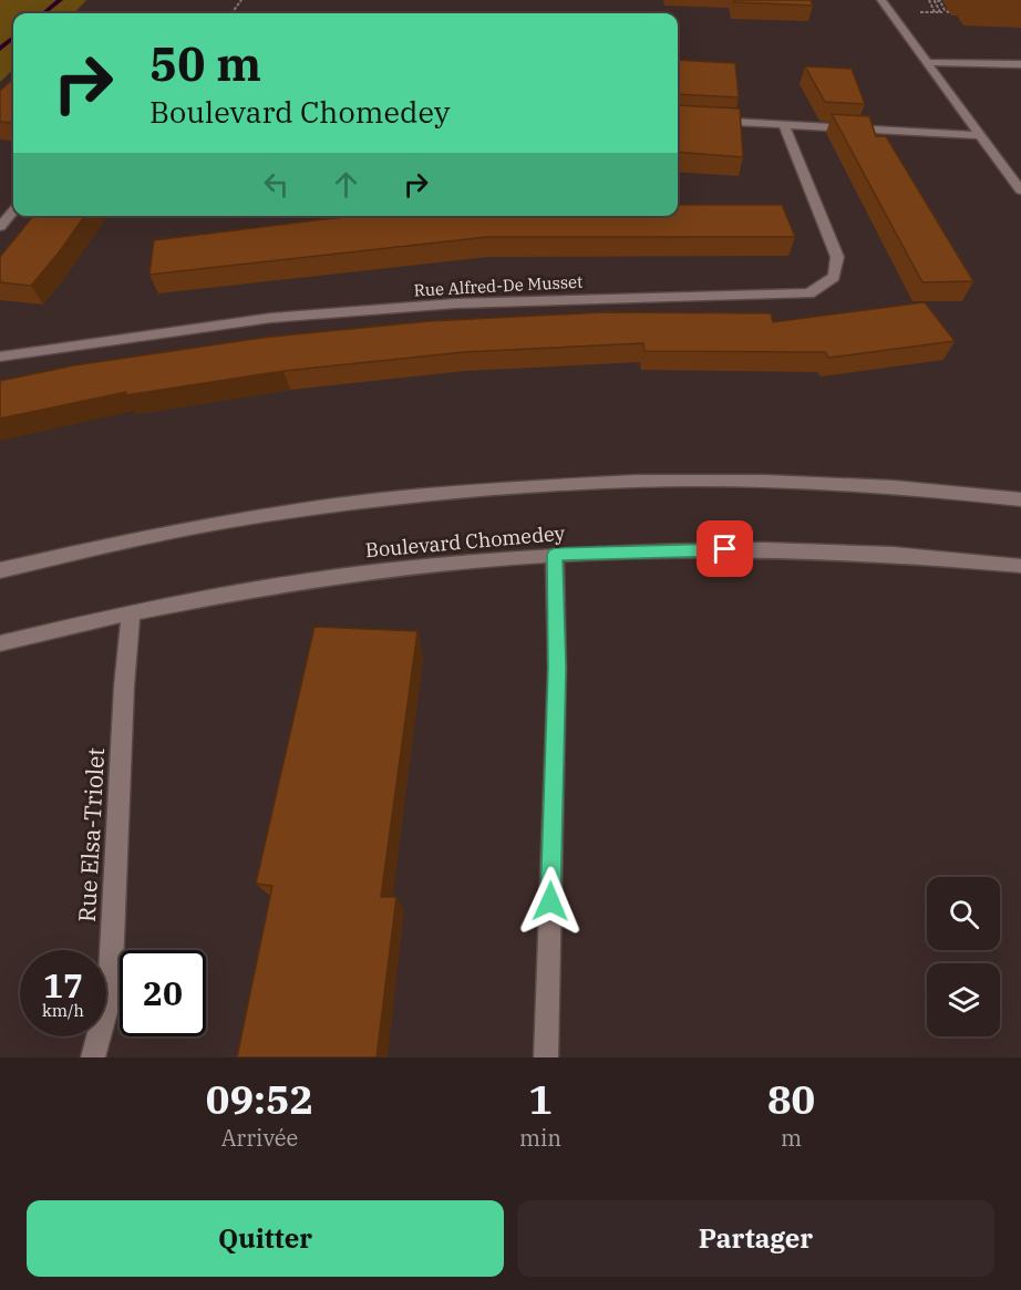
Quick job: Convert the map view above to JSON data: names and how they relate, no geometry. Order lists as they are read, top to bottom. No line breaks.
{"streets":{"street":["Rue Alfred-De Musset","Boulevard Chomedey","Rue Elsa-Triolet"]},"crossings":[["Boulevard Chomedey","Rue Elsa-Triolet"]],"page":{"turn":["50 m","Boulevard Chomedey"],"speed":"17 km/h","limit":"20","eta":["09:52","Arrivée","1","min","80","m"],"buttons":["Quitter","Partager"]}}
